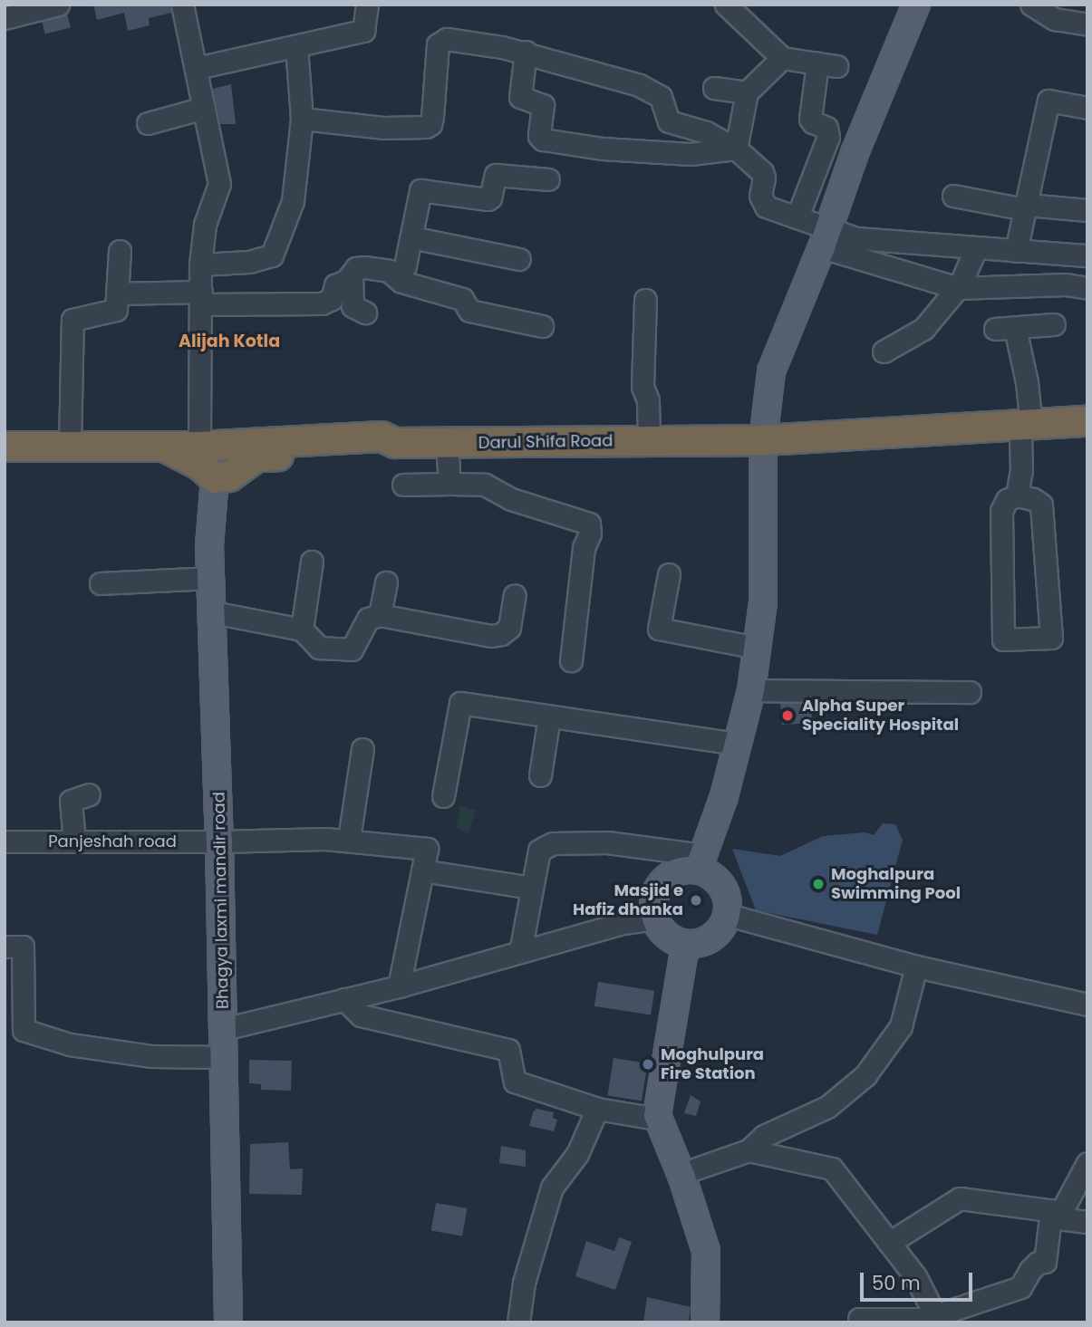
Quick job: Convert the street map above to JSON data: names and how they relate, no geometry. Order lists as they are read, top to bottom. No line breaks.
{"streets":{"highway":["Darul Shifa Road"],"main road":["Bhagya laxmi mandir road"],"street":["Panjeshah road"]},"crossings":[["Darul Shifa Road","Bhagya laxmi mandir road"],["Panjeshah road","Bhagya laxmi mandir road"]],"districts":["Alijah Kotla"],"places":["Alpha Super Speciality Hospital","Moghalpura Swimming Pool","Masjid e Hafiz dhanka","Moghulpura Fire Station"],"scale_bar":"50 m"}
